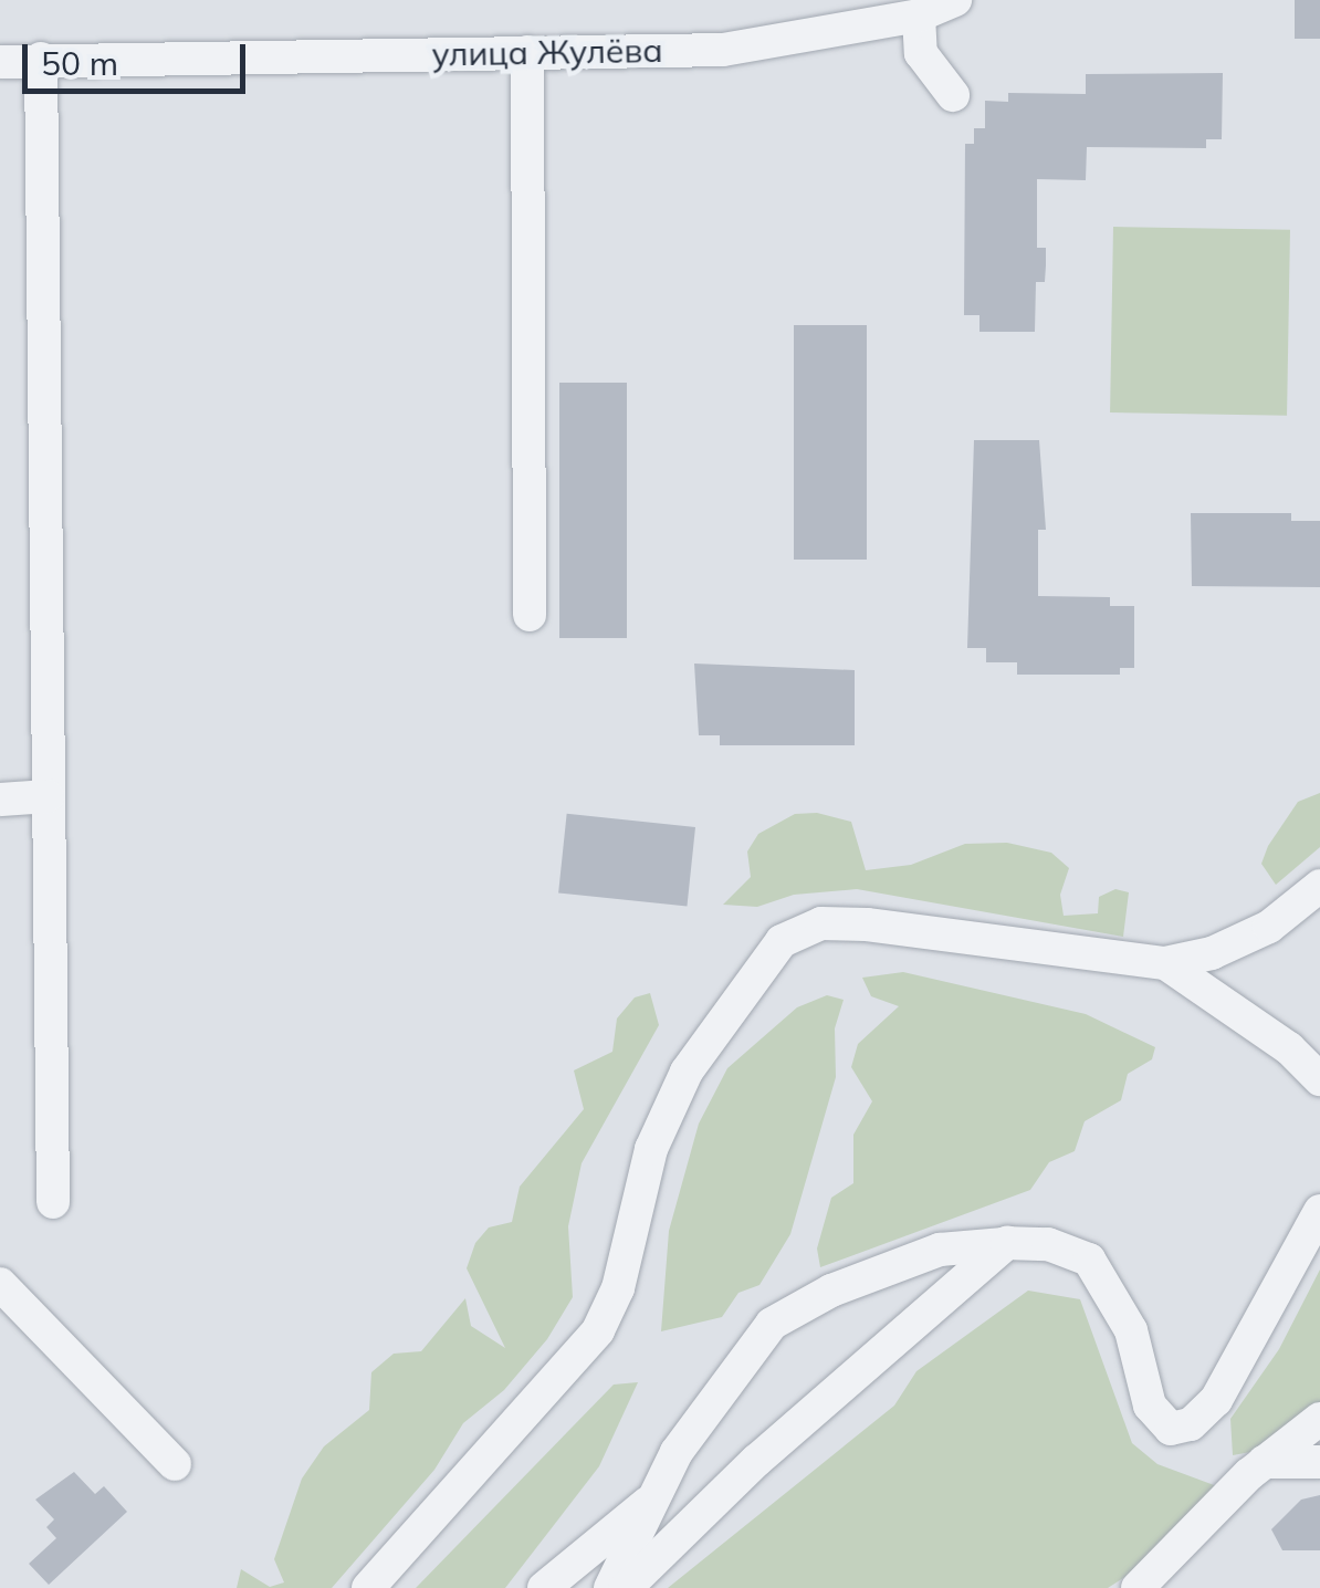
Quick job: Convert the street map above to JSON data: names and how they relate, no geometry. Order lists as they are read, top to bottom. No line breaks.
{"streets":{"street":["улица Жулёва"]},"scale_bar":"50 m"}
